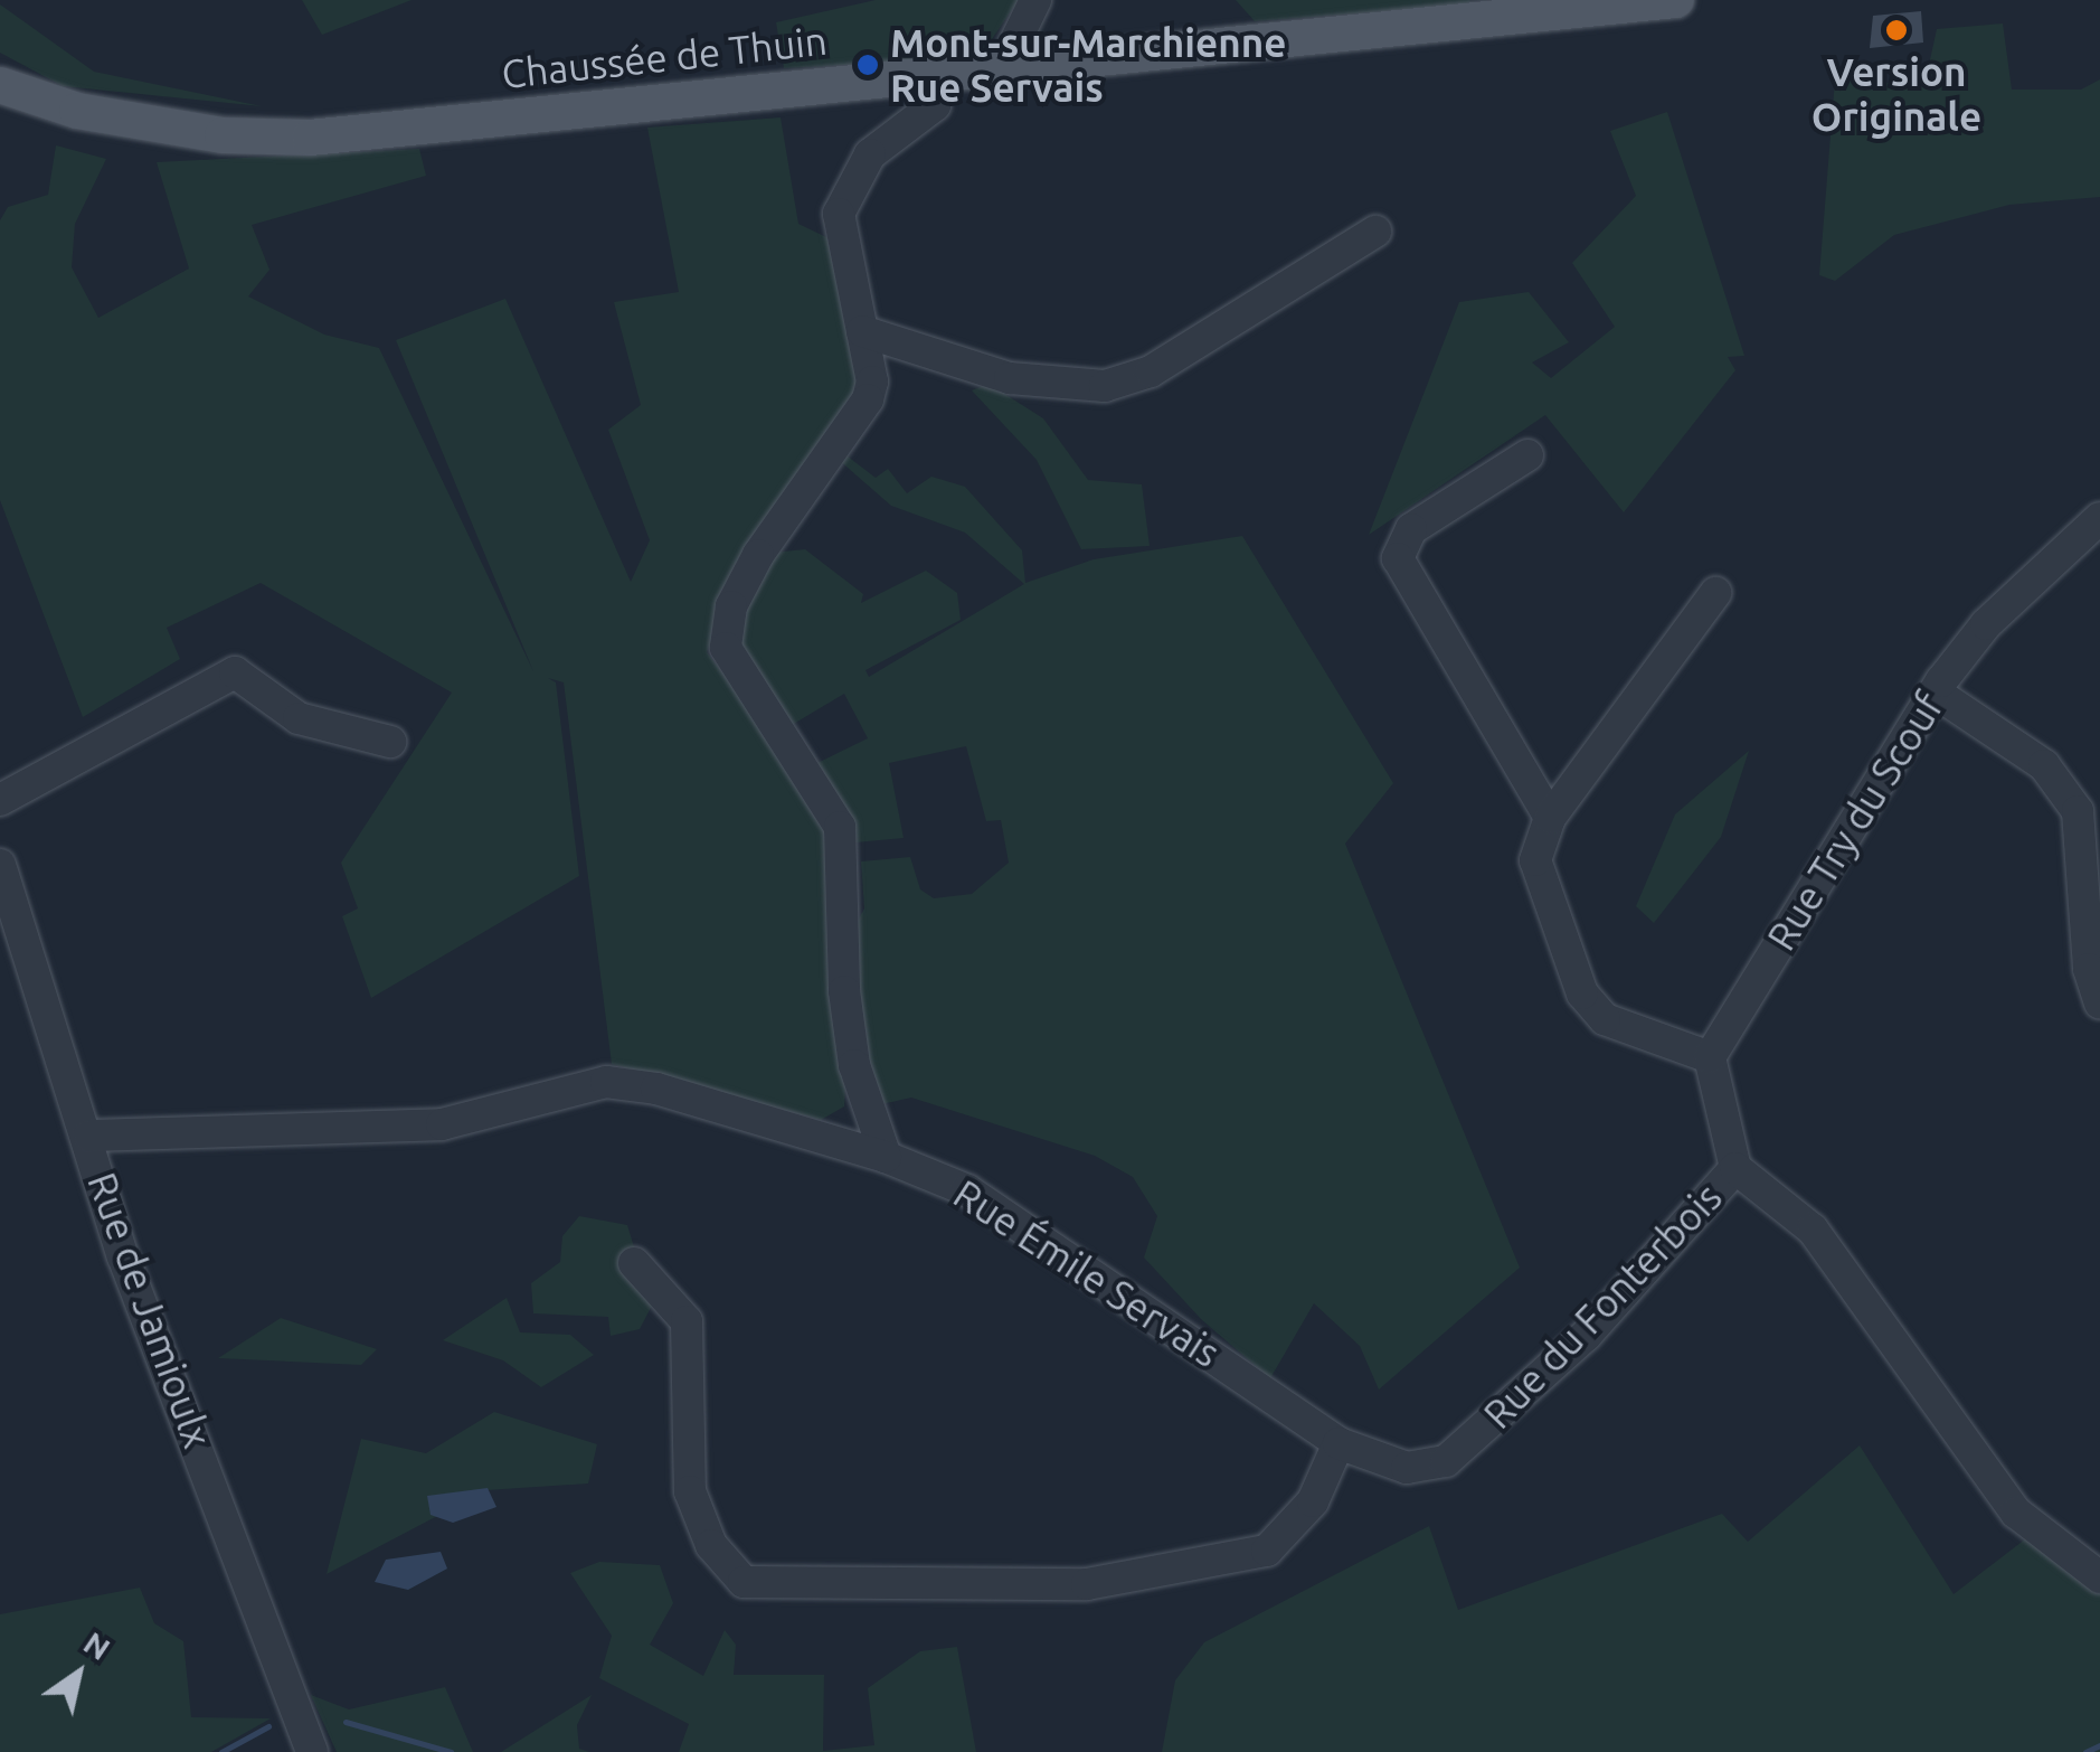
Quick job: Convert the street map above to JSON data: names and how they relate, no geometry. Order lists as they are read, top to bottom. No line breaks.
{"streets":{"main road":["Chaussée de Thuin"],"street":["Rue Try du Scouf","Rue Émile Servais","Rue du Fonterbois","Rue de Jamioulx"]},"crossings":[["Rue Émile Servais","Rue du Fonterbois"],["Rue Émile Servais","Rue de Jamioulx"]],"places":["Version Originale","Mont-sur-Marchienne Rue Servais"],"north":"top right"}
